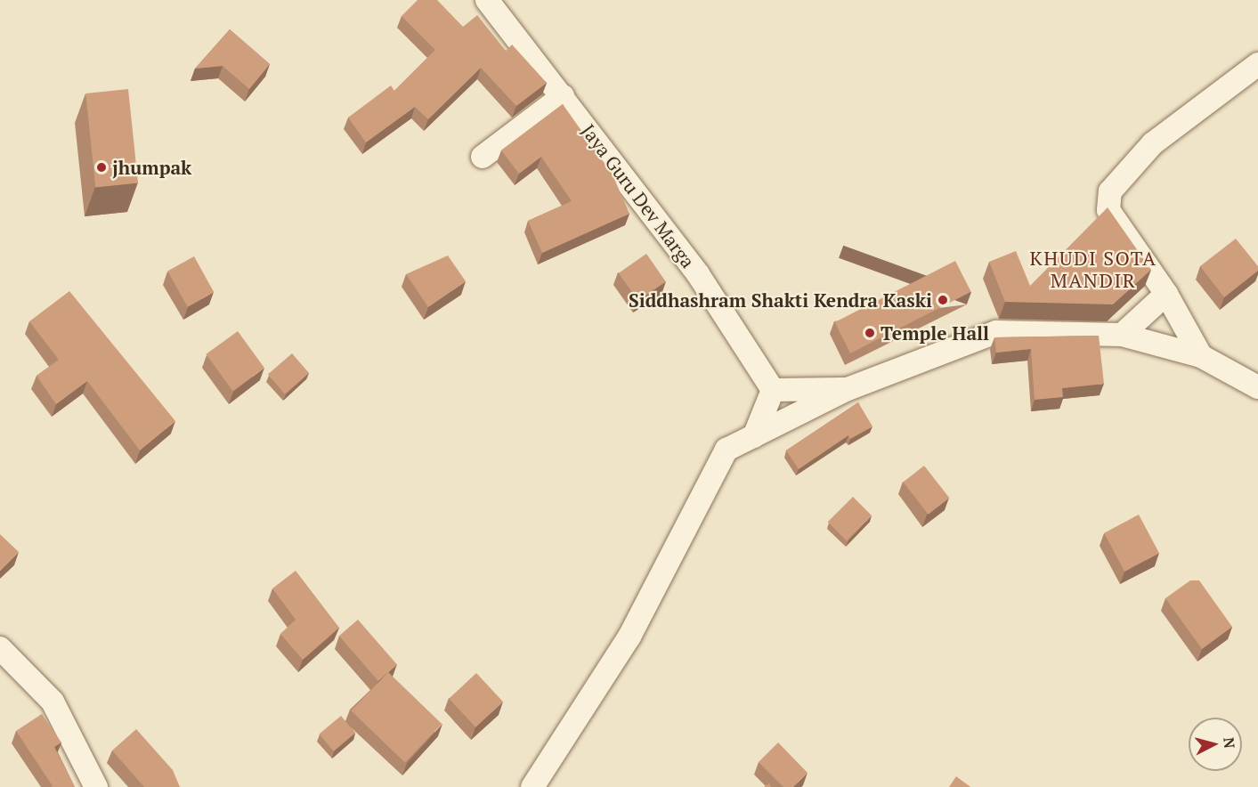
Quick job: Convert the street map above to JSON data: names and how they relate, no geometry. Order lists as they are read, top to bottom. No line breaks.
{"streets":{"street":["Jaya Guru Dev Marga"]},"districts":["KHUDI SOTA MANDIR"],"places":["jhumpak","Siddhashram Shakti Kendra Kaski","Temple Hall"],"north":"right"}
